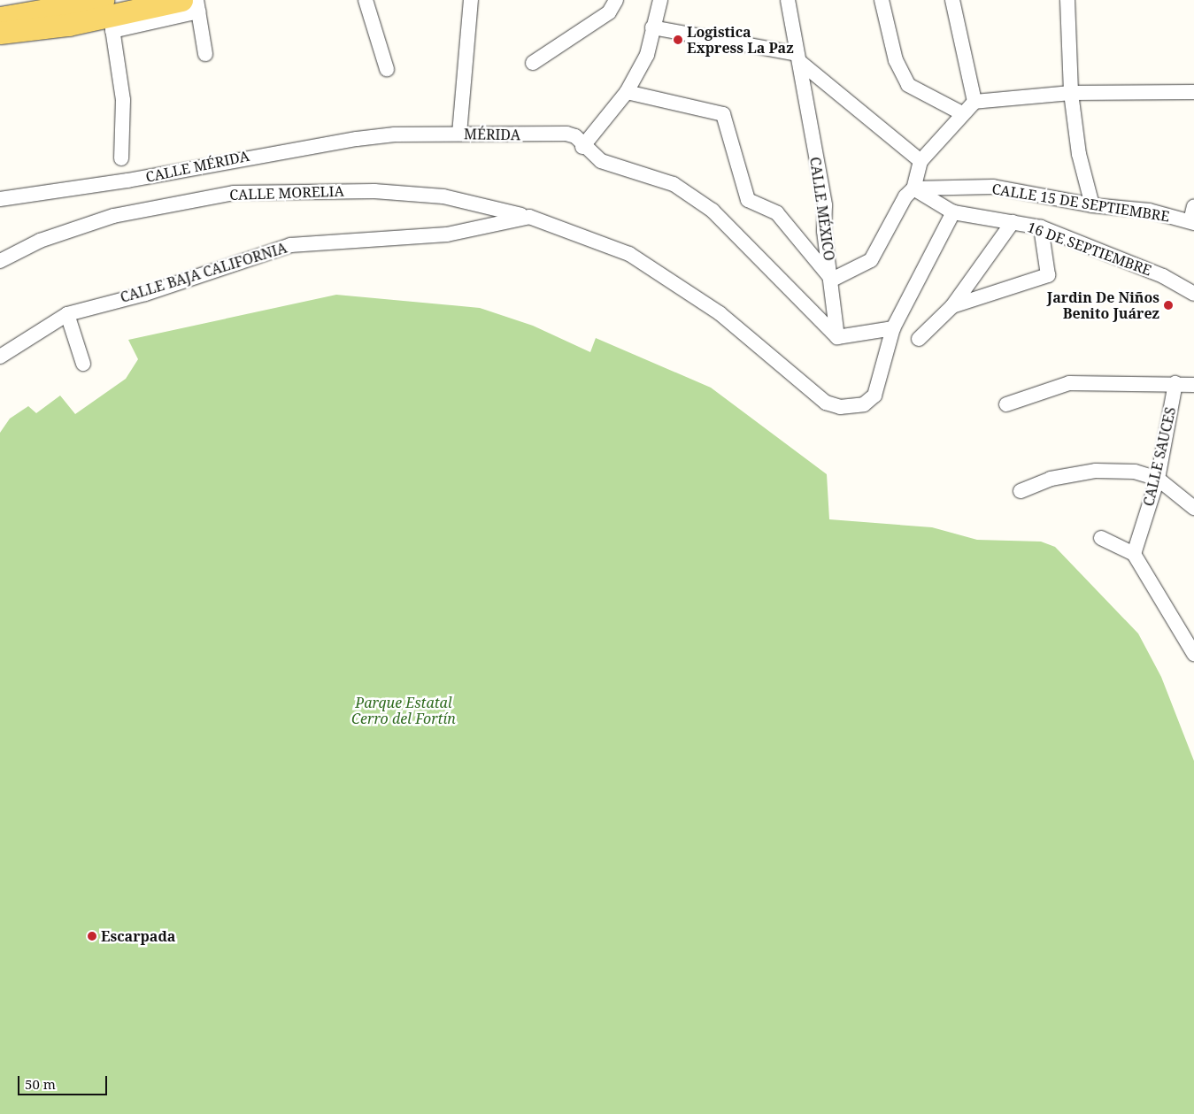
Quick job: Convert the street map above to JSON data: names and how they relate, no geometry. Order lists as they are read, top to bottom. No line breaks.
{"streets":{"street":["MÉRIDA","CALLE MÉRIDA","CALLE MORELIA","CALLE 15 DE SEPTIEMBRE","CALLE MÉXICO","16 DE SEPTIEMBRE","CALLE BAJA CALIFORNIA","CALLE SAUCES"]},"crossings":[["MÉRIDA","CALLE MÉRIDA"],["MÉRIDA","CALLE MÉXICO"],["CALLE MORELIA","CALLE BAJA CALIFORNIA"],["CALLE 15 DE SEPTIEMBRE","16 DE SEPTIEMBRE"]],"parks":["Parque Estatal Cerro del Fortín"],"places":["Logistica Express La Paz","Jardin De Niños Benito Juárez","Escarpada"],"scale_bar":"50 m"}
